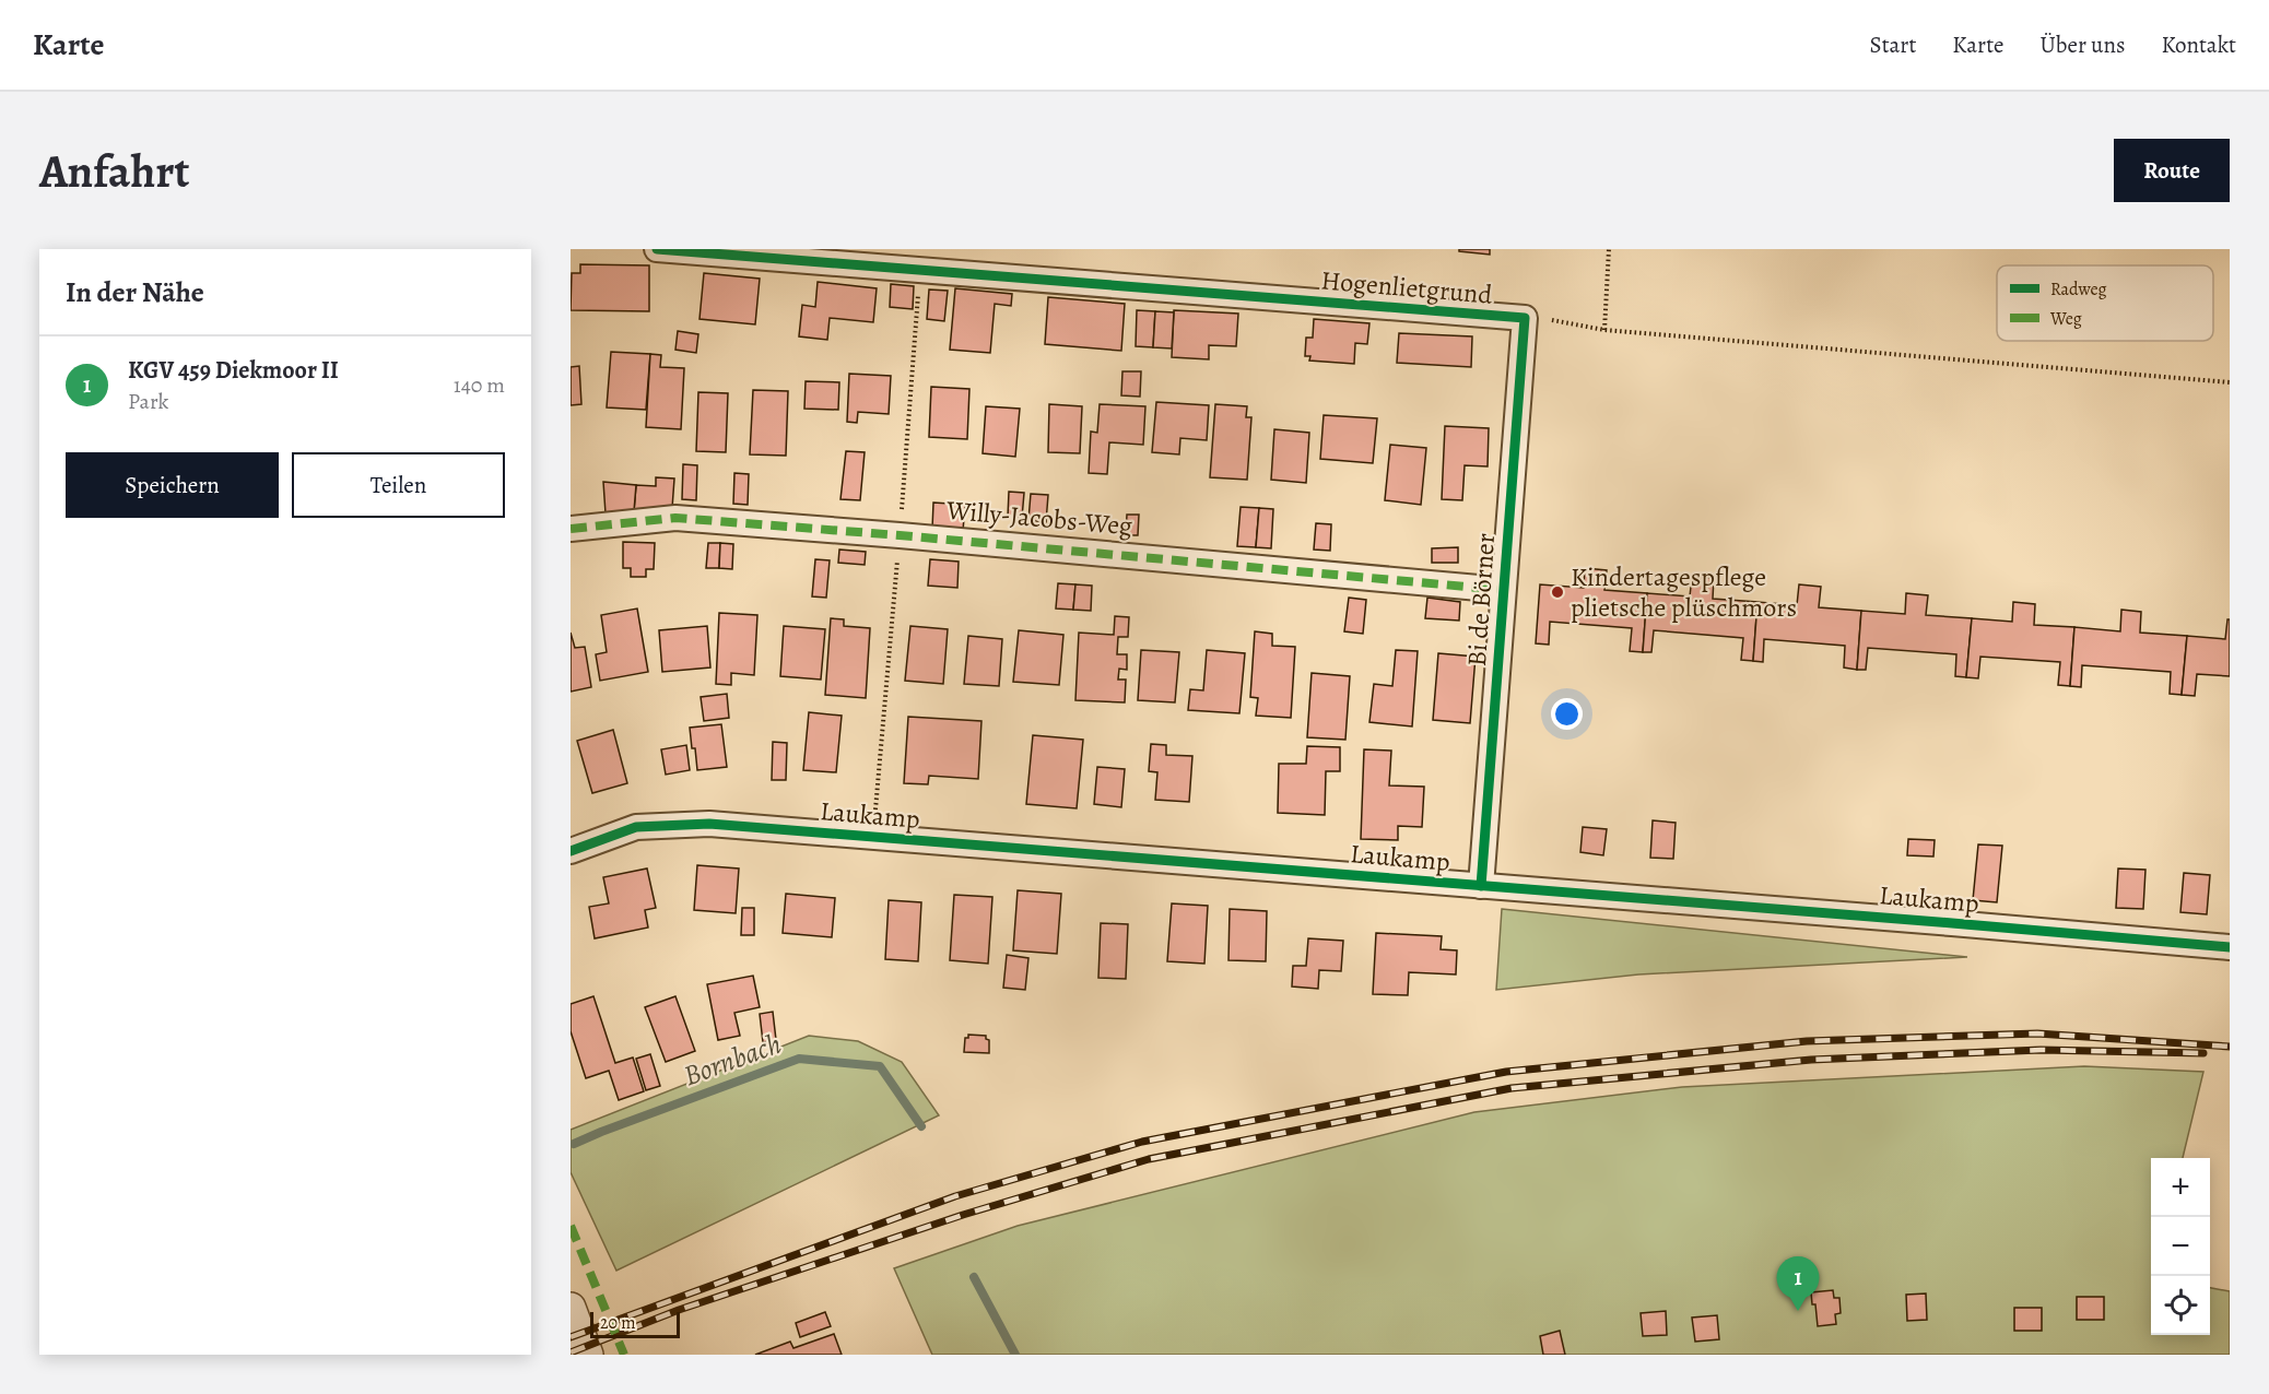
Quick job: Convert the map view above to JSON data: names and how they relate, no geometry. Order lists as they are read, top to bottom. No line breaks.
{"streets":{"street":["Hogenlietgrund","Willy-Jacobs-Weg","Bi de Börner","Laukamp"]},"crossings":[["Hogenlietgrund","Bi de Börner"],["Willy-Jacobs-Weg","Bi de Börner"],["Bi de Börner","Laukamp"]],"water":["Bornbach"],"places":["Kindertagespflege plietsche plüschmors"],"legend":["Radweg","Weg"],"scale_bar":"20 m","page":{"header":"Karte","nav":["Start","Karte","Über uns","Kontakt"],"buttons":["Route",["Speichern","Teilen"]],"title":"Anfahrt","heading":"In der Nähe","list":[{"mark":"1","name":"KGV 459 Diekmoor II","note":"Park","value":"140 m"}],"map_buttons":["+","−"],"pins":"1","scale":"20 m"}}
